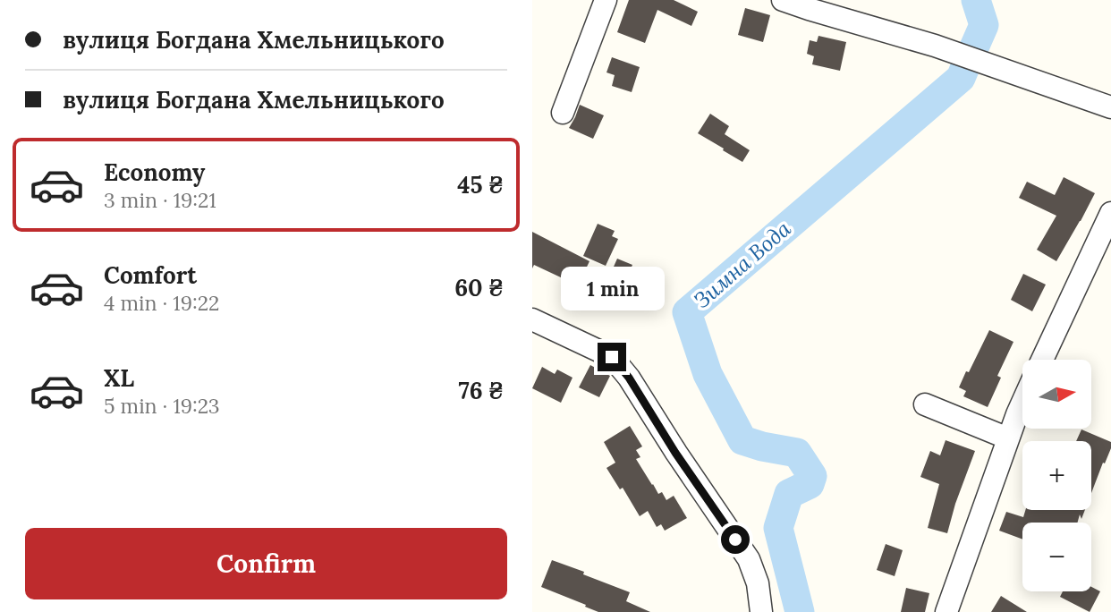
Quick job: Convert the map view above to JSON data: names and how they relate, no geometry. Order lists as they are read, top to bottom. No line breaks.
{"water":["Зимна Вода"],"north":"right","page":{"banner":["вулиця Богдана Хмельницького","вулиця Богдана Хмельницького"],"list":[{"name":"Economy","note":"3 min · 19:21","value":"45 ₴"},{"name":"Comfort","note":"4 min · 19:22","value":"60 ₴"},{"name":"XL","note":"5 min · 19:23","value":"76 ₴"}],"bubble":"1 min","map_buttons":["+","−"],"buttons":"Confirm"}}
